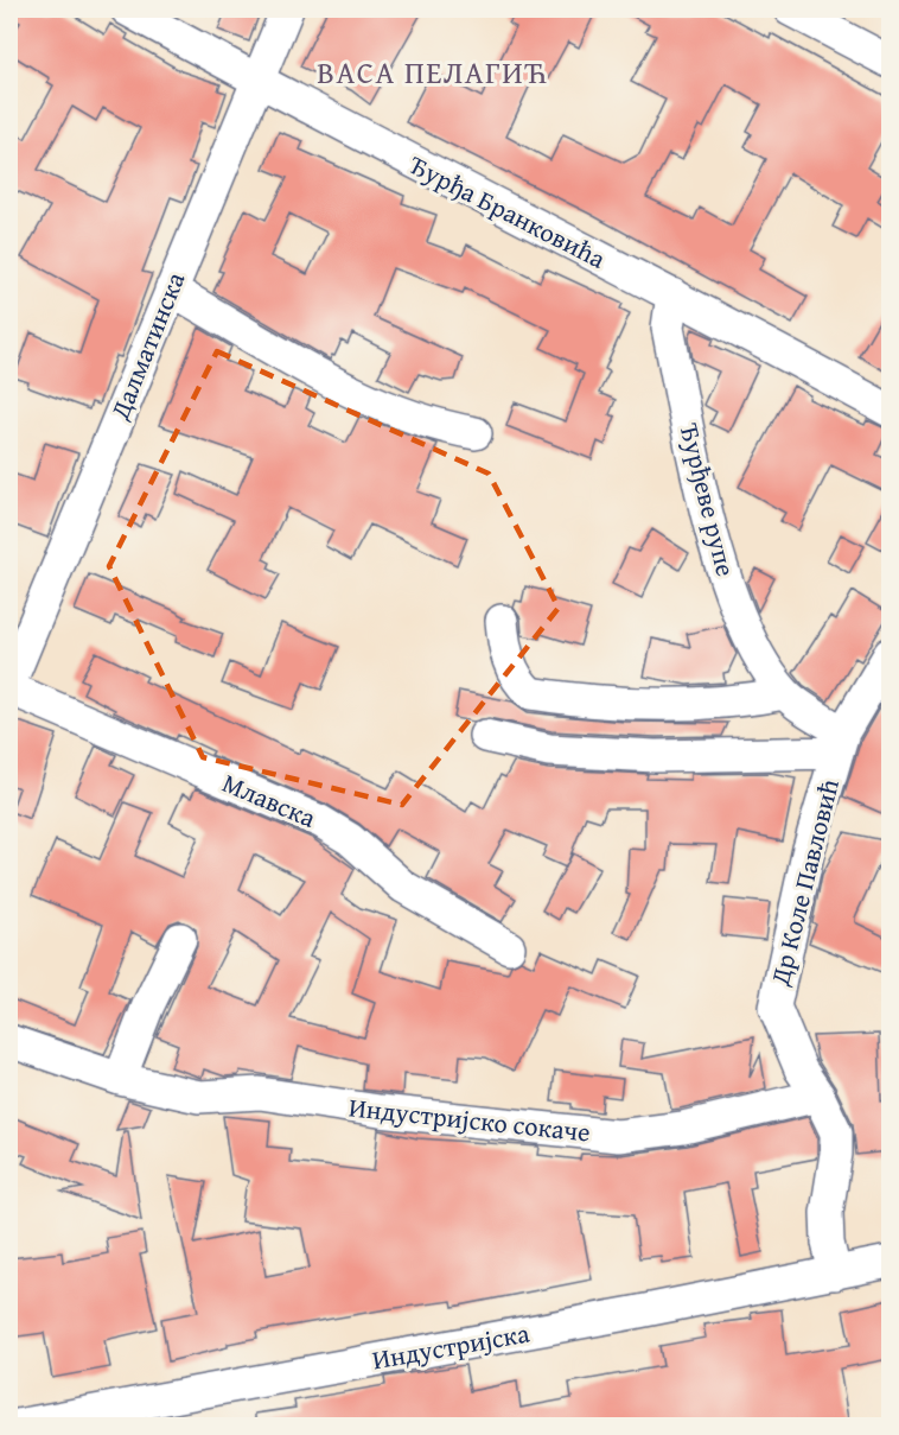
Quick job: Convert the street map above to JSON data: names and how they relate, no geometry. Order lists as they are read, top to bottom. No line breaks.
{"streets":{"street":["Ђурђа Бранковића","Далматинска","Ђурђеве рупе","Млавска","Др Коле Павловић","Индустријско сокаче","Индустријска"]},"crossings":[["Ђурђа Бранковића","Далматинска"],["Ђурђа Бранковића","Ђурђеве рупе"],["Далматинска","Млавска"],["Ђурђеве рупе","Др Коле Павловић"],["Др Коле Павловић","Индустријско сокаче"],["Др Коле Павловић","Индустријска"]],"districts":["ВАСА ПЕЛАГИЋ"]}
